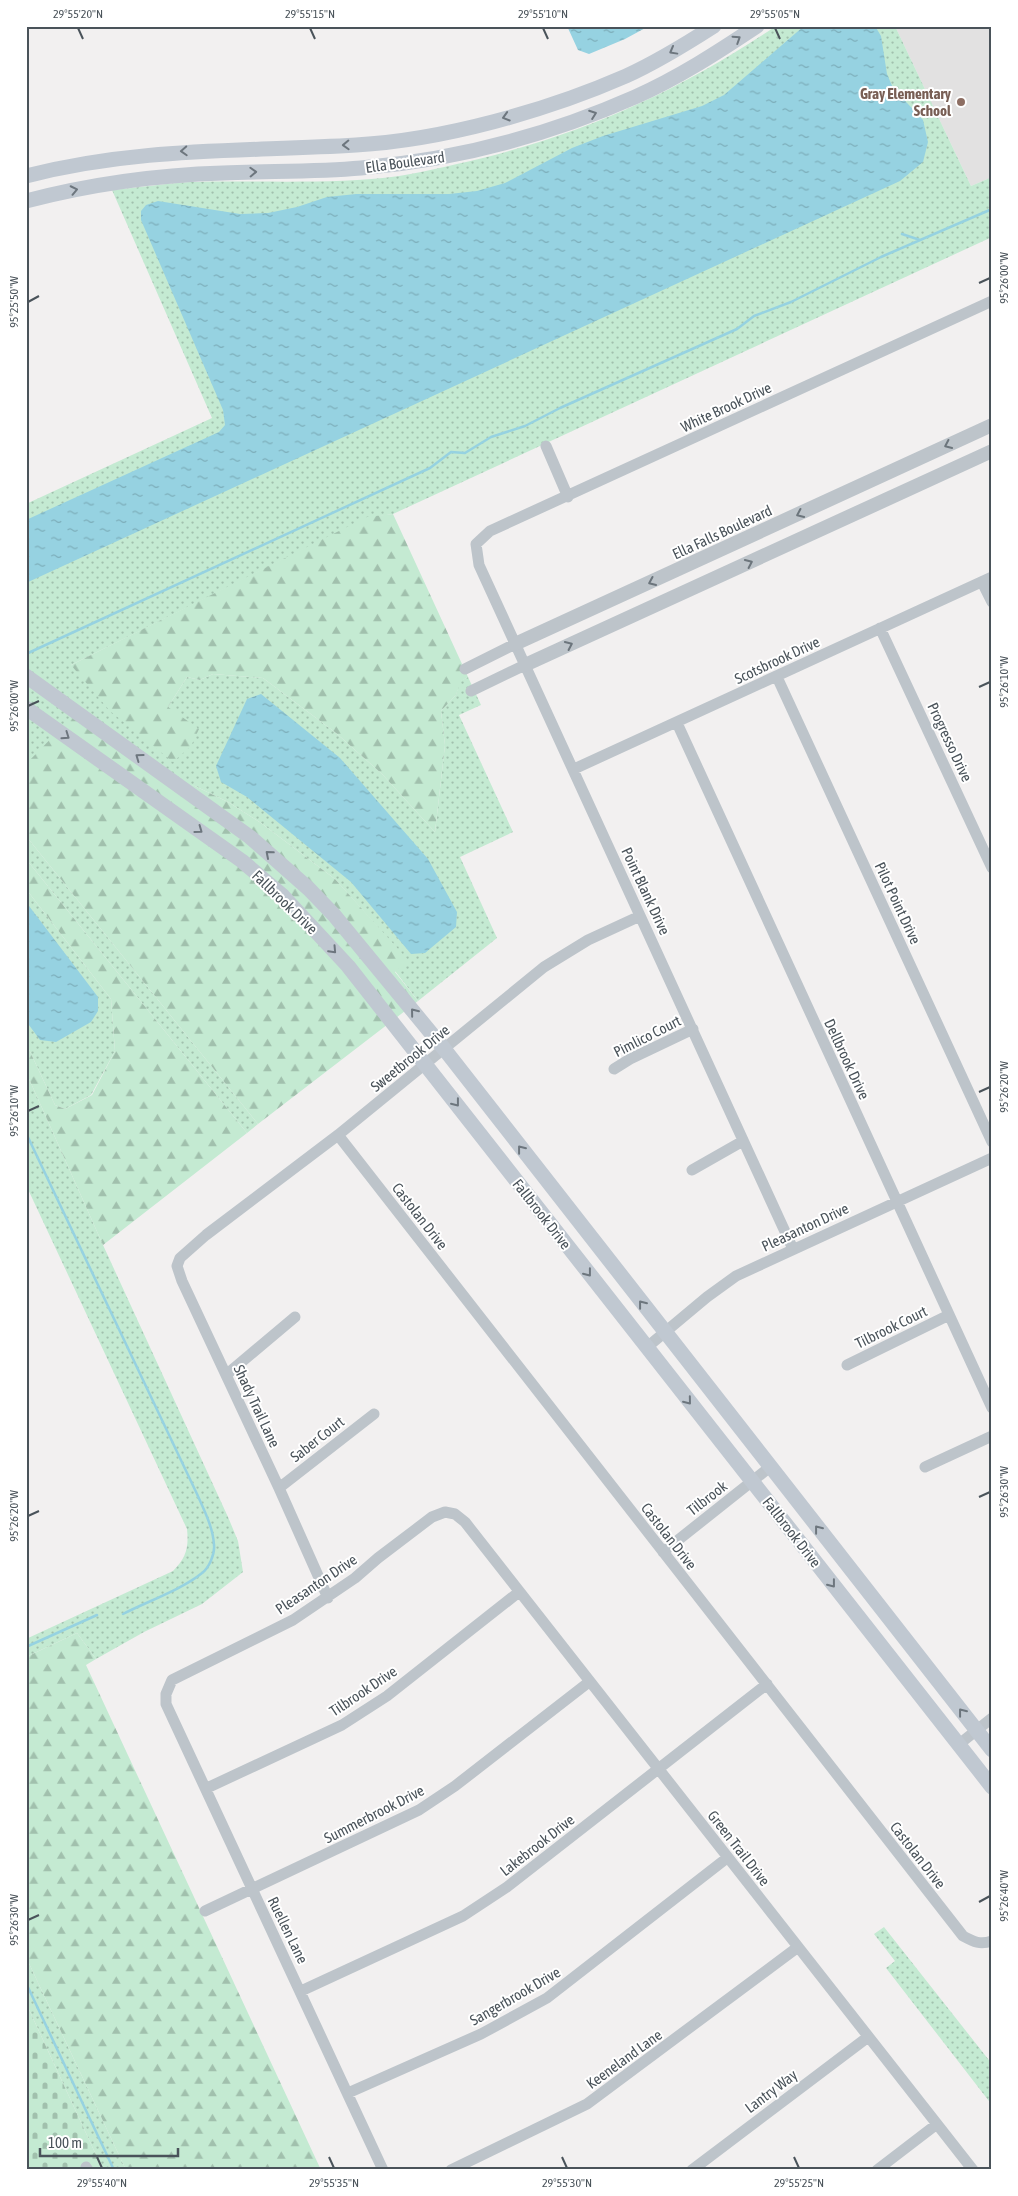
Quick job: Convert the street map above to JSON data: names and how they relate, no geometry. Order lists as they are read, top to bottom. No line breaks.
{"streets":{"main road":["Ella Boulevard","Fallbrook Drive"],"street":["White Brook Drive","Ella Falls Boulevard","Scotsbrook Drive","Progresso Drive","Point Blank Drive","Pilot Point Drive","Pimlico Court","Sweetbrook Drive","Dellbrook Drive","Castolan Drive","Pleasanton Drive","Tilbrook Court","Shady Trail Lane","Saber Court","Tilbrook","Tilbrook Drive","Summerbrook Drive","Lakebrook Drive","Green Trail Drive","Ruellen Lane","Sangerbrook Drive","Keeneland Lane","Lantry Way"]},"crossings":[["White Brook Drive","Point Blank Drive"],["Ella Falls Boulevard","Point Blank Drive"],["Scotsbrook Drive","Progresso Drive"],["Scotsbrook Drive","Point Blank Drive"],["Scotsbrook Drive","Pilot Point Drive"],["Scotsbrook Drive","Dellbrook Drive"],["Point Blank Drive","Pimlico Court"],["Point Blank Drive","Sweetbrook Drive"],["Point Blank Drive","Pleasanton Drive"],["Fallbrook Drive","Sweetbrook Drive"],["Fallbrook Drive","Pleasanton Drive"],["Fallbrook Drive","Tilbrook"],["Sweetbrook Drive","Castolan Drive"],["Sweetbrook Drive","Shady Trail Lane"],["Dellbrook Drive","Pleasanton Drive"],["Dellbrook Drive","Tilbrook Court"],["Castolan Drive","Tilbrook"],["Castolan Drive","Lakebrook Drive"],["Pleasanton Drive","Shady Trail Lane"],["Pleasanton Drive","Green Trail Drive"],["Pleasanton Drive","Ruellen Lane"],["Shady Trail Lane","Saber Court"],["Tilbrook Drive","Green Trail Drive"],["Tilbrook Drive","Ruellen Lane"],["Summerbrook Drive","Green Trail Drive"],["Summerbrook Drive","Ruellen Lane"],["Lakebrook Drive","Green Trail Drive"],["Lakebrook Drive","Ruellen Lane"],["Green Trail Drive","Sangerbrook Drive"],["Green Trail Drive","Keeneland Lane"],["Green Trail Drive","Lantry Way"],["Ruellen Lane","Sangerbrook Drive"]],"places":["Gray Elementary School"],"scale_bar":"100 m","coordinates":["29°55'20\"N","29°55'15\"N","29°55'10\"N","29°55'05\"N","95°26'00\"W","95°25'50\"W","95°26'10\"W","95°26'20\"W","95°26'30\"W","95°26'40\"W","29°55'40\"N","29°55'35\"N","29°55'30\"N","29°55'25\"N"]}
